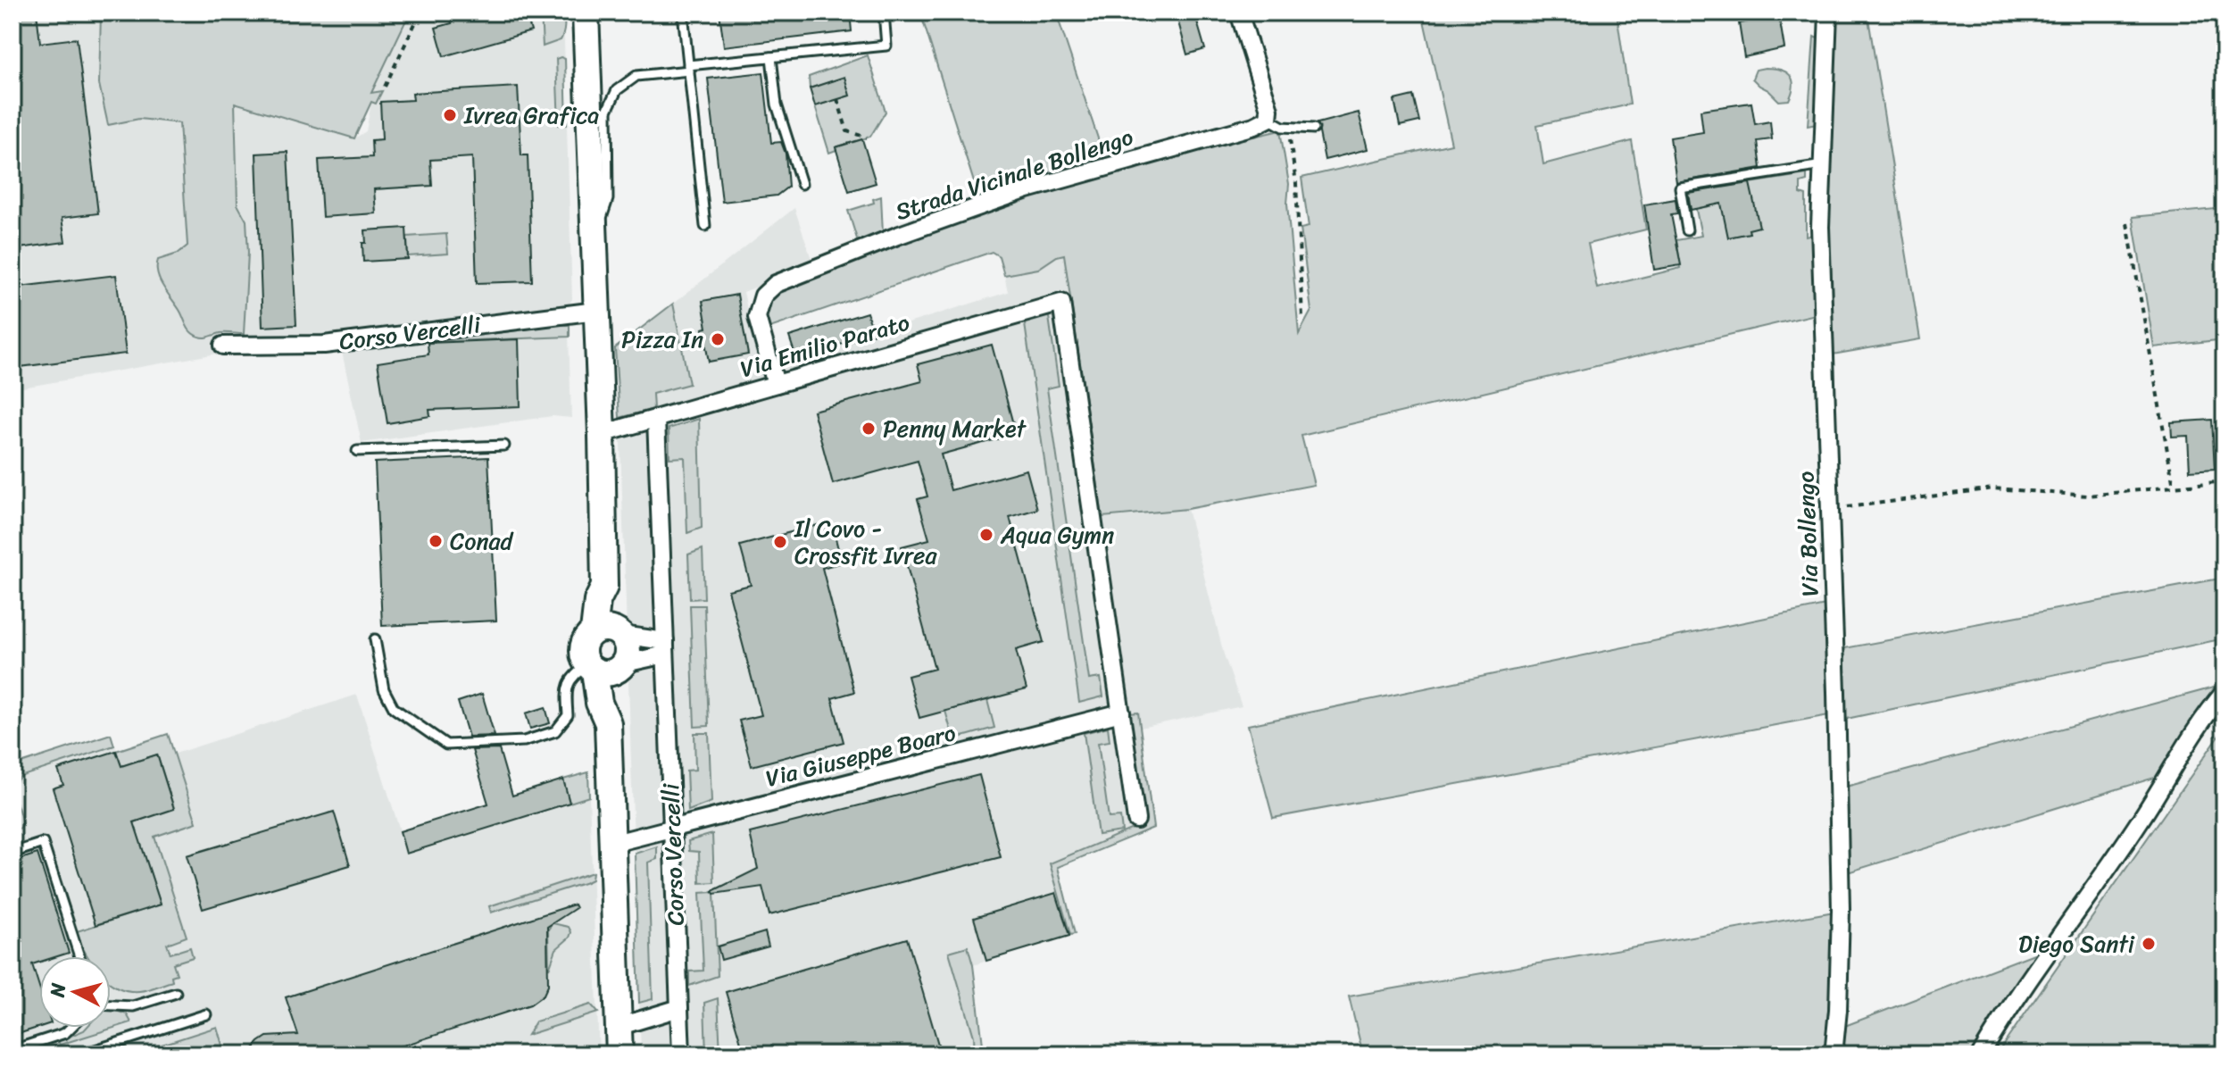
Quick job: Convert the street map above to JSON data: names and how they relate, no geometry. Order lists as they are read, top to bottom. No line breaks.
{"streets":{"street":["Strada Vicinale Bollengo","Corso Vercelli","Via Emilio Parato","Via Bollengo","Via Giuseppe Boaro"]},"crossings":[["Strada Vicinale Bollengo","Via Emilio Parato"],["Corso Vercelli","Via Emilio Parato"],["Corso Vercelli","Via Giuseppe Boaro"],["Via Emilio Parato","Via Giuseppe Boaro"]],"places":["Ivrea Grafica","Pizza In","Penny Market","Aqua Gymn","Conad","Il Covo - Crossfit Ivrea","Diego Santi"],"north":"left"}
